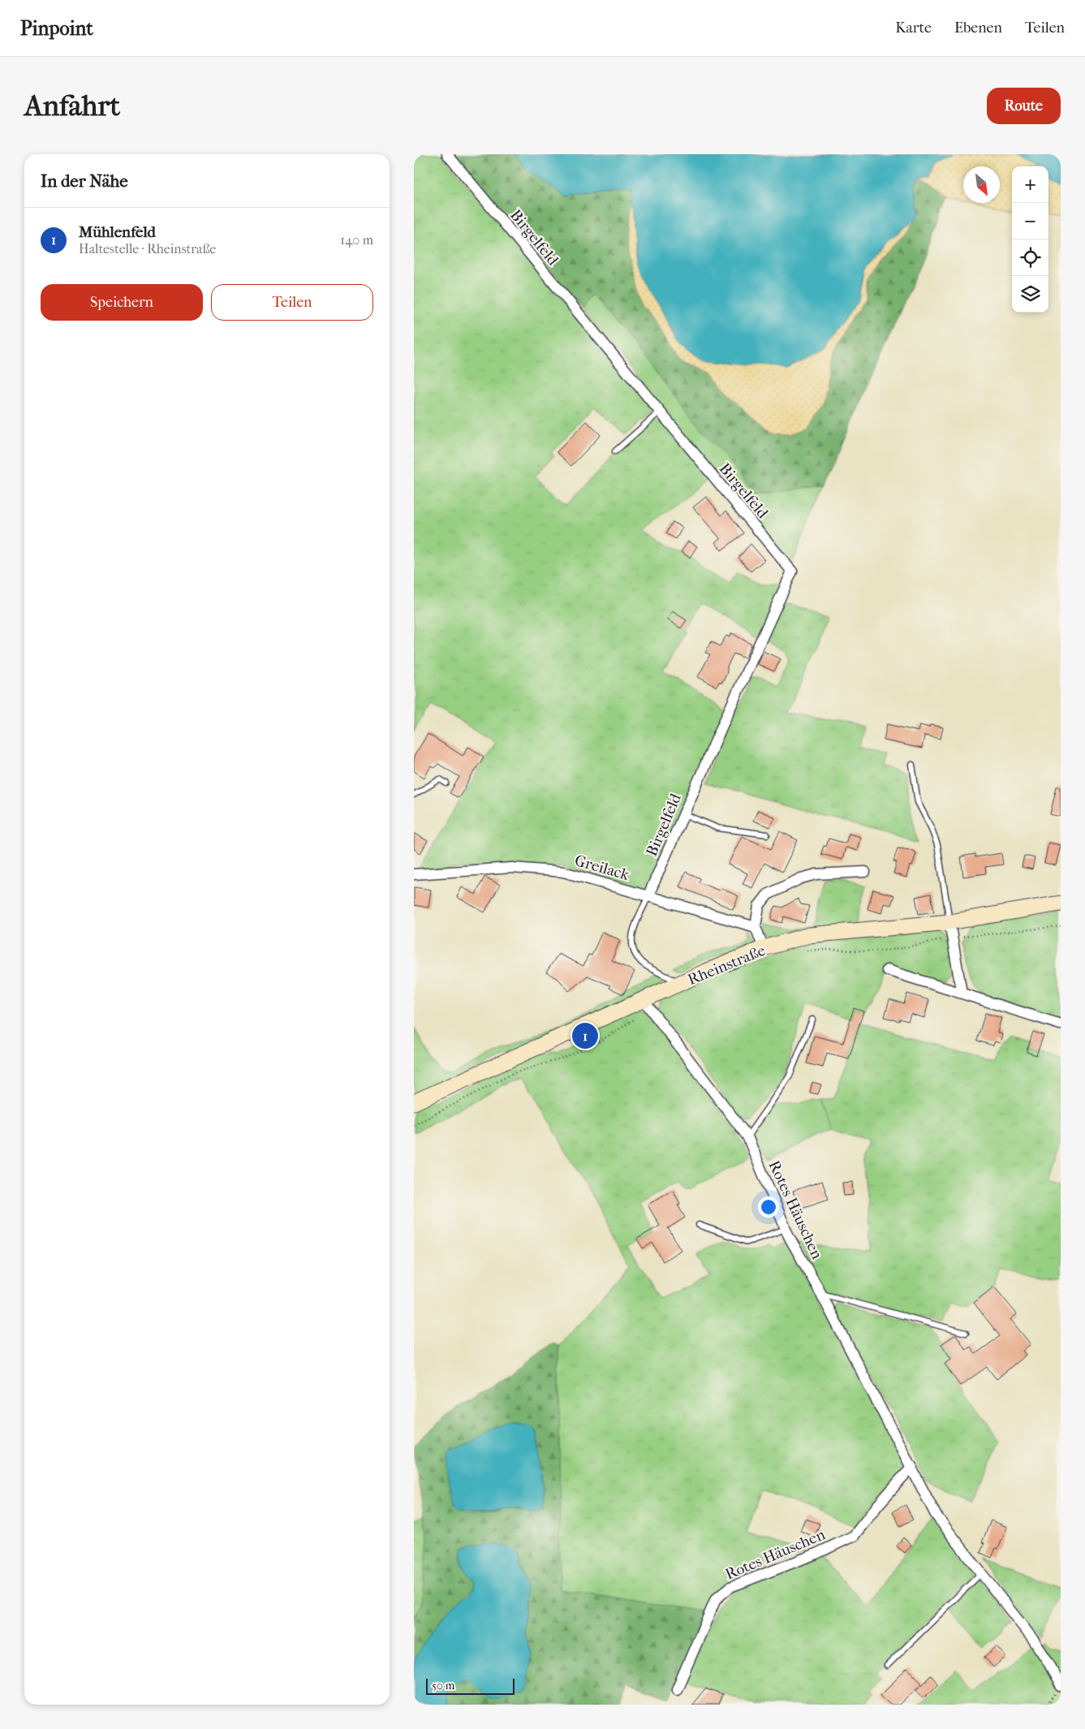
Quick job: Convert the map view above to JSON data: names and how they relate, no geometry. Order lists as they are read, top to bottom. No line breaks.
{"streets":{"main road":["Rheinstraße"],"street":["Birgelfeld","Greilack","Rotes Häuschen"]},"crossings":[["Birgelfeld","Greilack"],["Rheinstraße","Rotes Häuschen"]],"scale_bar":"50 m","north":"bottom right","page":{"header":"Pinpoint","nav":["Karte","Ebenen","Teilen"],"buttons":["Route",["Speichern","Teilen"]],"title":"Anfahrt","heading":"In der Nähe","map_buttons":["+","−"],"list":[{"mark":"1","name":"Mühlenfeld","note":"Haltestelle · Rheinstraße","value":"140 m"}],"pins":"1","scale":"50 m"}}
